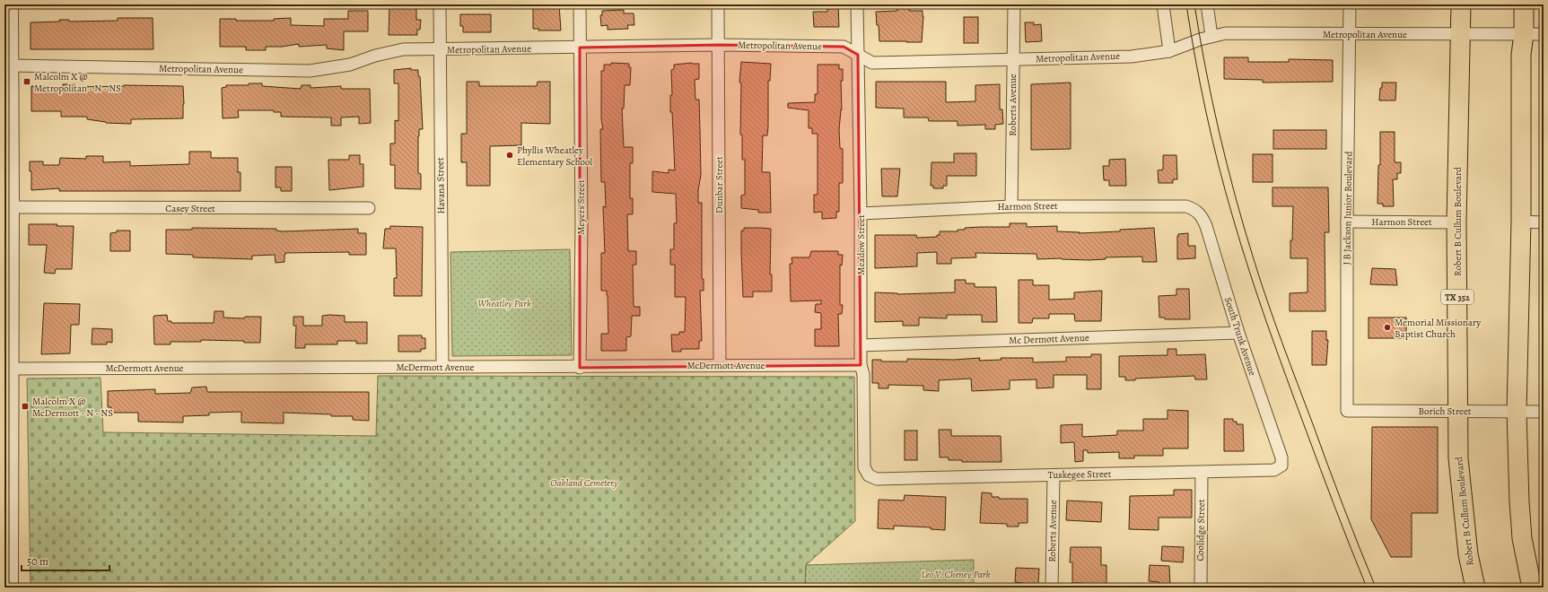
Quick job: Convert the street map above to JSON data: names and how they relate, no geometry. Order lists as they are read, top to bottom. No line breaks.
{"streets":{"main road":["Robert B Cullum Boulevard","TX 352"],"street":["Metropolitan Avenue","Roberts Avenue","Dunbar Street","Havana Street","Harmon Street","Meyers Street","Casey Street","J B Jackson Junior Boulevard","Meadow Street","South Trunk Avenue","Mc Dermott Avenue","McDermott Avenue","Borich Street","Tuskegee Street","Coolidge Street"]},"crossings":[["Metropolitan Avenue","Roberts Avenue"],["Metropolitan Avenue","Dunbar Street"],["Metropolitan Avenue","Havana Street"],["Metropolitan Avenue","Meyers Street"],["Metropolitan Avenue","J B Jackson Junior Boulevard"],["Metropolitan Avenue","Robert B Cullum Boulevard"],["Metropolitan Avenue","Meadow Street"],["Roberts Avenue","Harmon Street"],["Roberts Avenue","Tuskegee Street"],["Dunbar Street","McDermott Avenue"],["Havana Street","McDermott Avenue"],["Harmon Street","J B Jackson Junior Boulevard"],["Harmon Street","Robert B Cullum Boulevard"],["Harmon Street","Meadow Street"],["Harmon Street","South Trunk Avenue"],["Meyers Street","McDermott Avenue"],["J B Jackson Junior Boulevard","Borich Street"],["Robert B Cullum Boulevard","Borich Street"],["Meadow Street","Mc Dermott Avenue"],["Meadow Street","McDermott Avenue"],["Meadow Street","Tuskegee Street"],["South Trunk Avenue","Mc Dermott Avenue"],["South Trunk Avenue","Tuskegee Street"],["Tuskegee Street","Coolidge Street"]],"parks":["Wheatley Park","Oakland Cemetery","Leo V. Cheney Park"],"places":{"transit":["Malcolm X @ Metropolitan - N - NS","Malcolm X @ McDermott - N - NS"],"other":["Phyllis Wheatley Elementary School","Memorial Missionary Baptist Church"]},"scale_bar":"50 m"}
